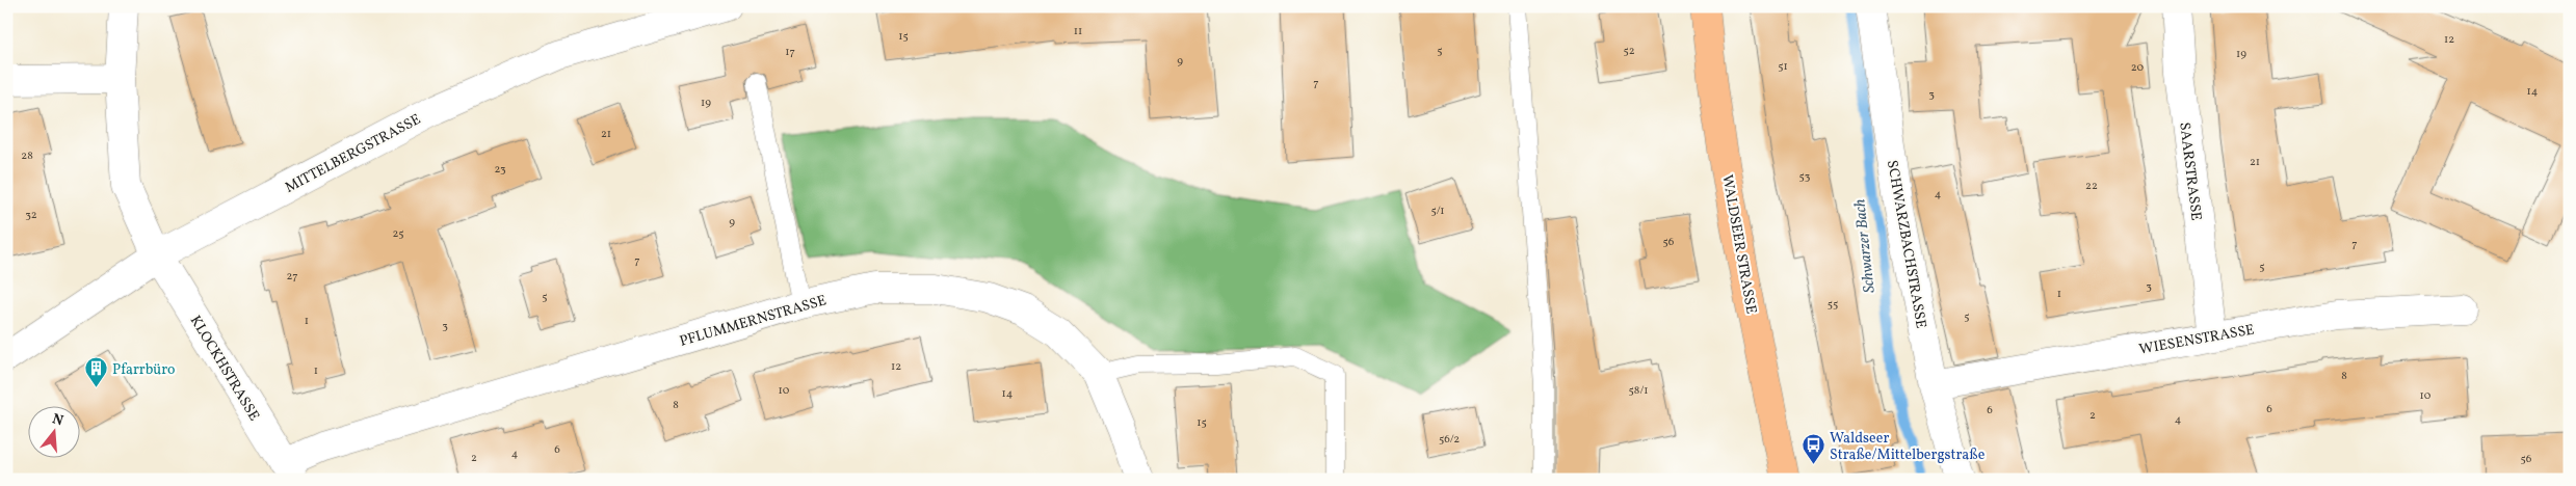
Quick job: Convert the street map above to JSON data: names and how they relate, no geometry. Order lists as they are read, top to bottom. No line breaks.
{"streets":{"main road":["WALDSEER STRASSE"],"street":["MITTELBERGSTRASSE","SAARSTRASSE","SCHWARZBACHSTRASSE","PFLUMMERNSTRASSE","WIESENSTRASSE","KLOCKHSTRASSE"]},"crossings":[["MITTELBERGSTRASSE","KLOCKHSTRASSE"],["SAARSTRASSE","WIESENSTRASSE"],["SCHWARZBACHSTRASSE","WIESENSTRASSE"],["PFLUMMERNSTRASSE","KLOCKHSTRASSE"]],"water":["Schwarzer Bach"],"places":{"building":["Pfarrbüro"],"bus stop":["Waldseer Straße/Mittelbergstraße"]},"house_numbers":["11","15","12","5","52","17","19","9","51","20","7","14","3","19","21","28","21","23","53","22","4","5/1","32","9","25","56","7","7","5","27","3","1","5","55","5","1","3","12","1","8","10","58/1","14","10","8","6","6","2","4","15","56/2","6","4","2","56"],"north":"top"}
